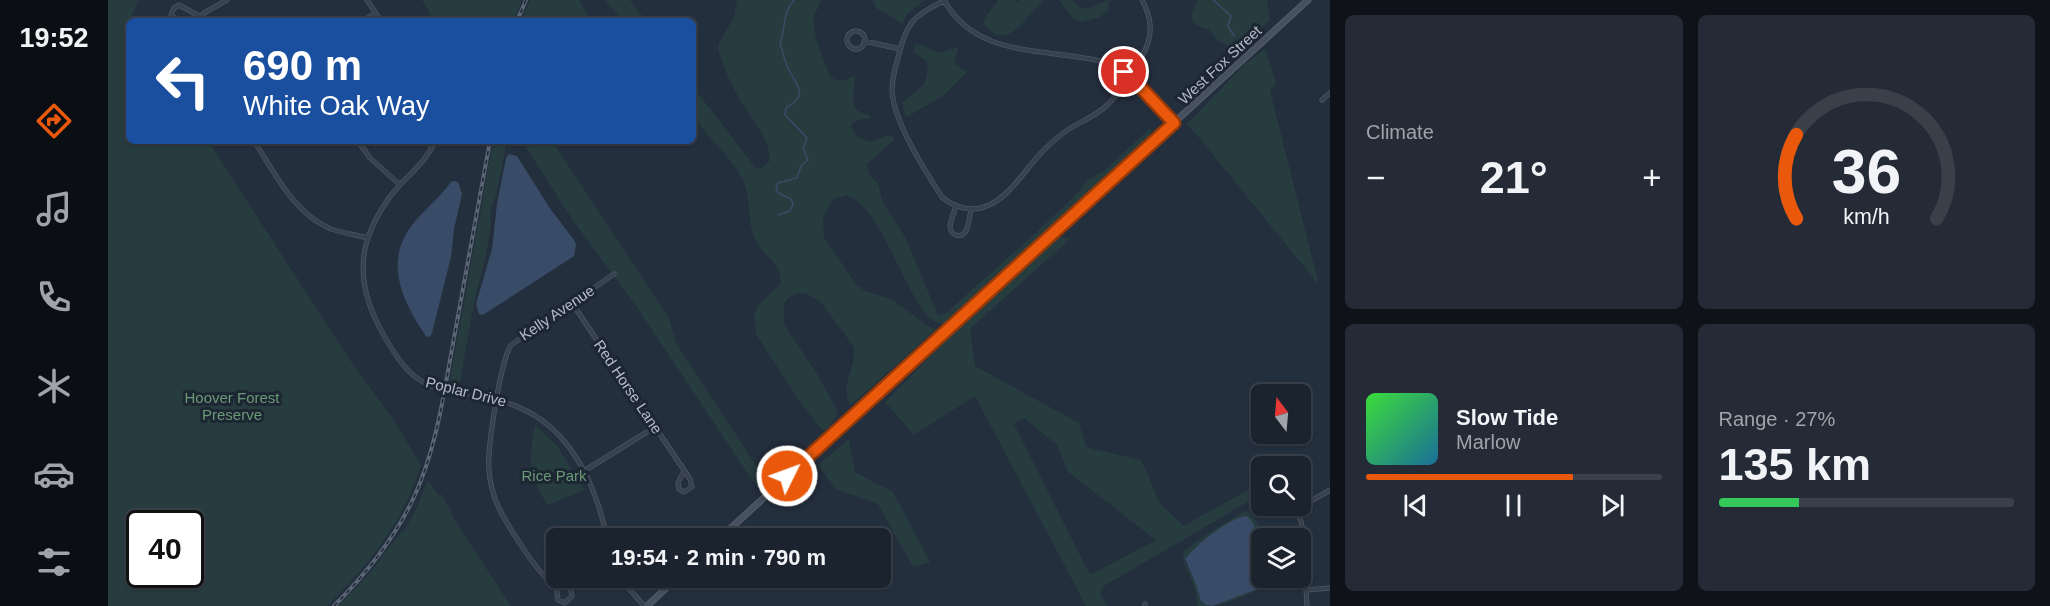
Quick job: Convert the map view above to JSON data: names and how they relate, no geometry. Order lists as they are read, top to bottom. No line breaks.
{"streets":{"street":["West Fox Street","Kelly Avenue","Red Horse Lane","Poplar Drive"]},"crossings":[["Kelly Avenue","Red Horse Lane"],["Kelly Avenue","Poplar Drive"]],"parks":["Hoover Forest Preserve","Rice Park"],"north":"top","page":{"tabs":"19:52","tile":["Climate",["Range · 27%","135 km"]],"turn":["690 m","White Oak Way"],"heat":["−","21°","+"],"song":["Slow Tide","Marlow"],"limit":"40","trip":"19:54 · 2 min · 790 m","gauge":["36","km/h"]}}
